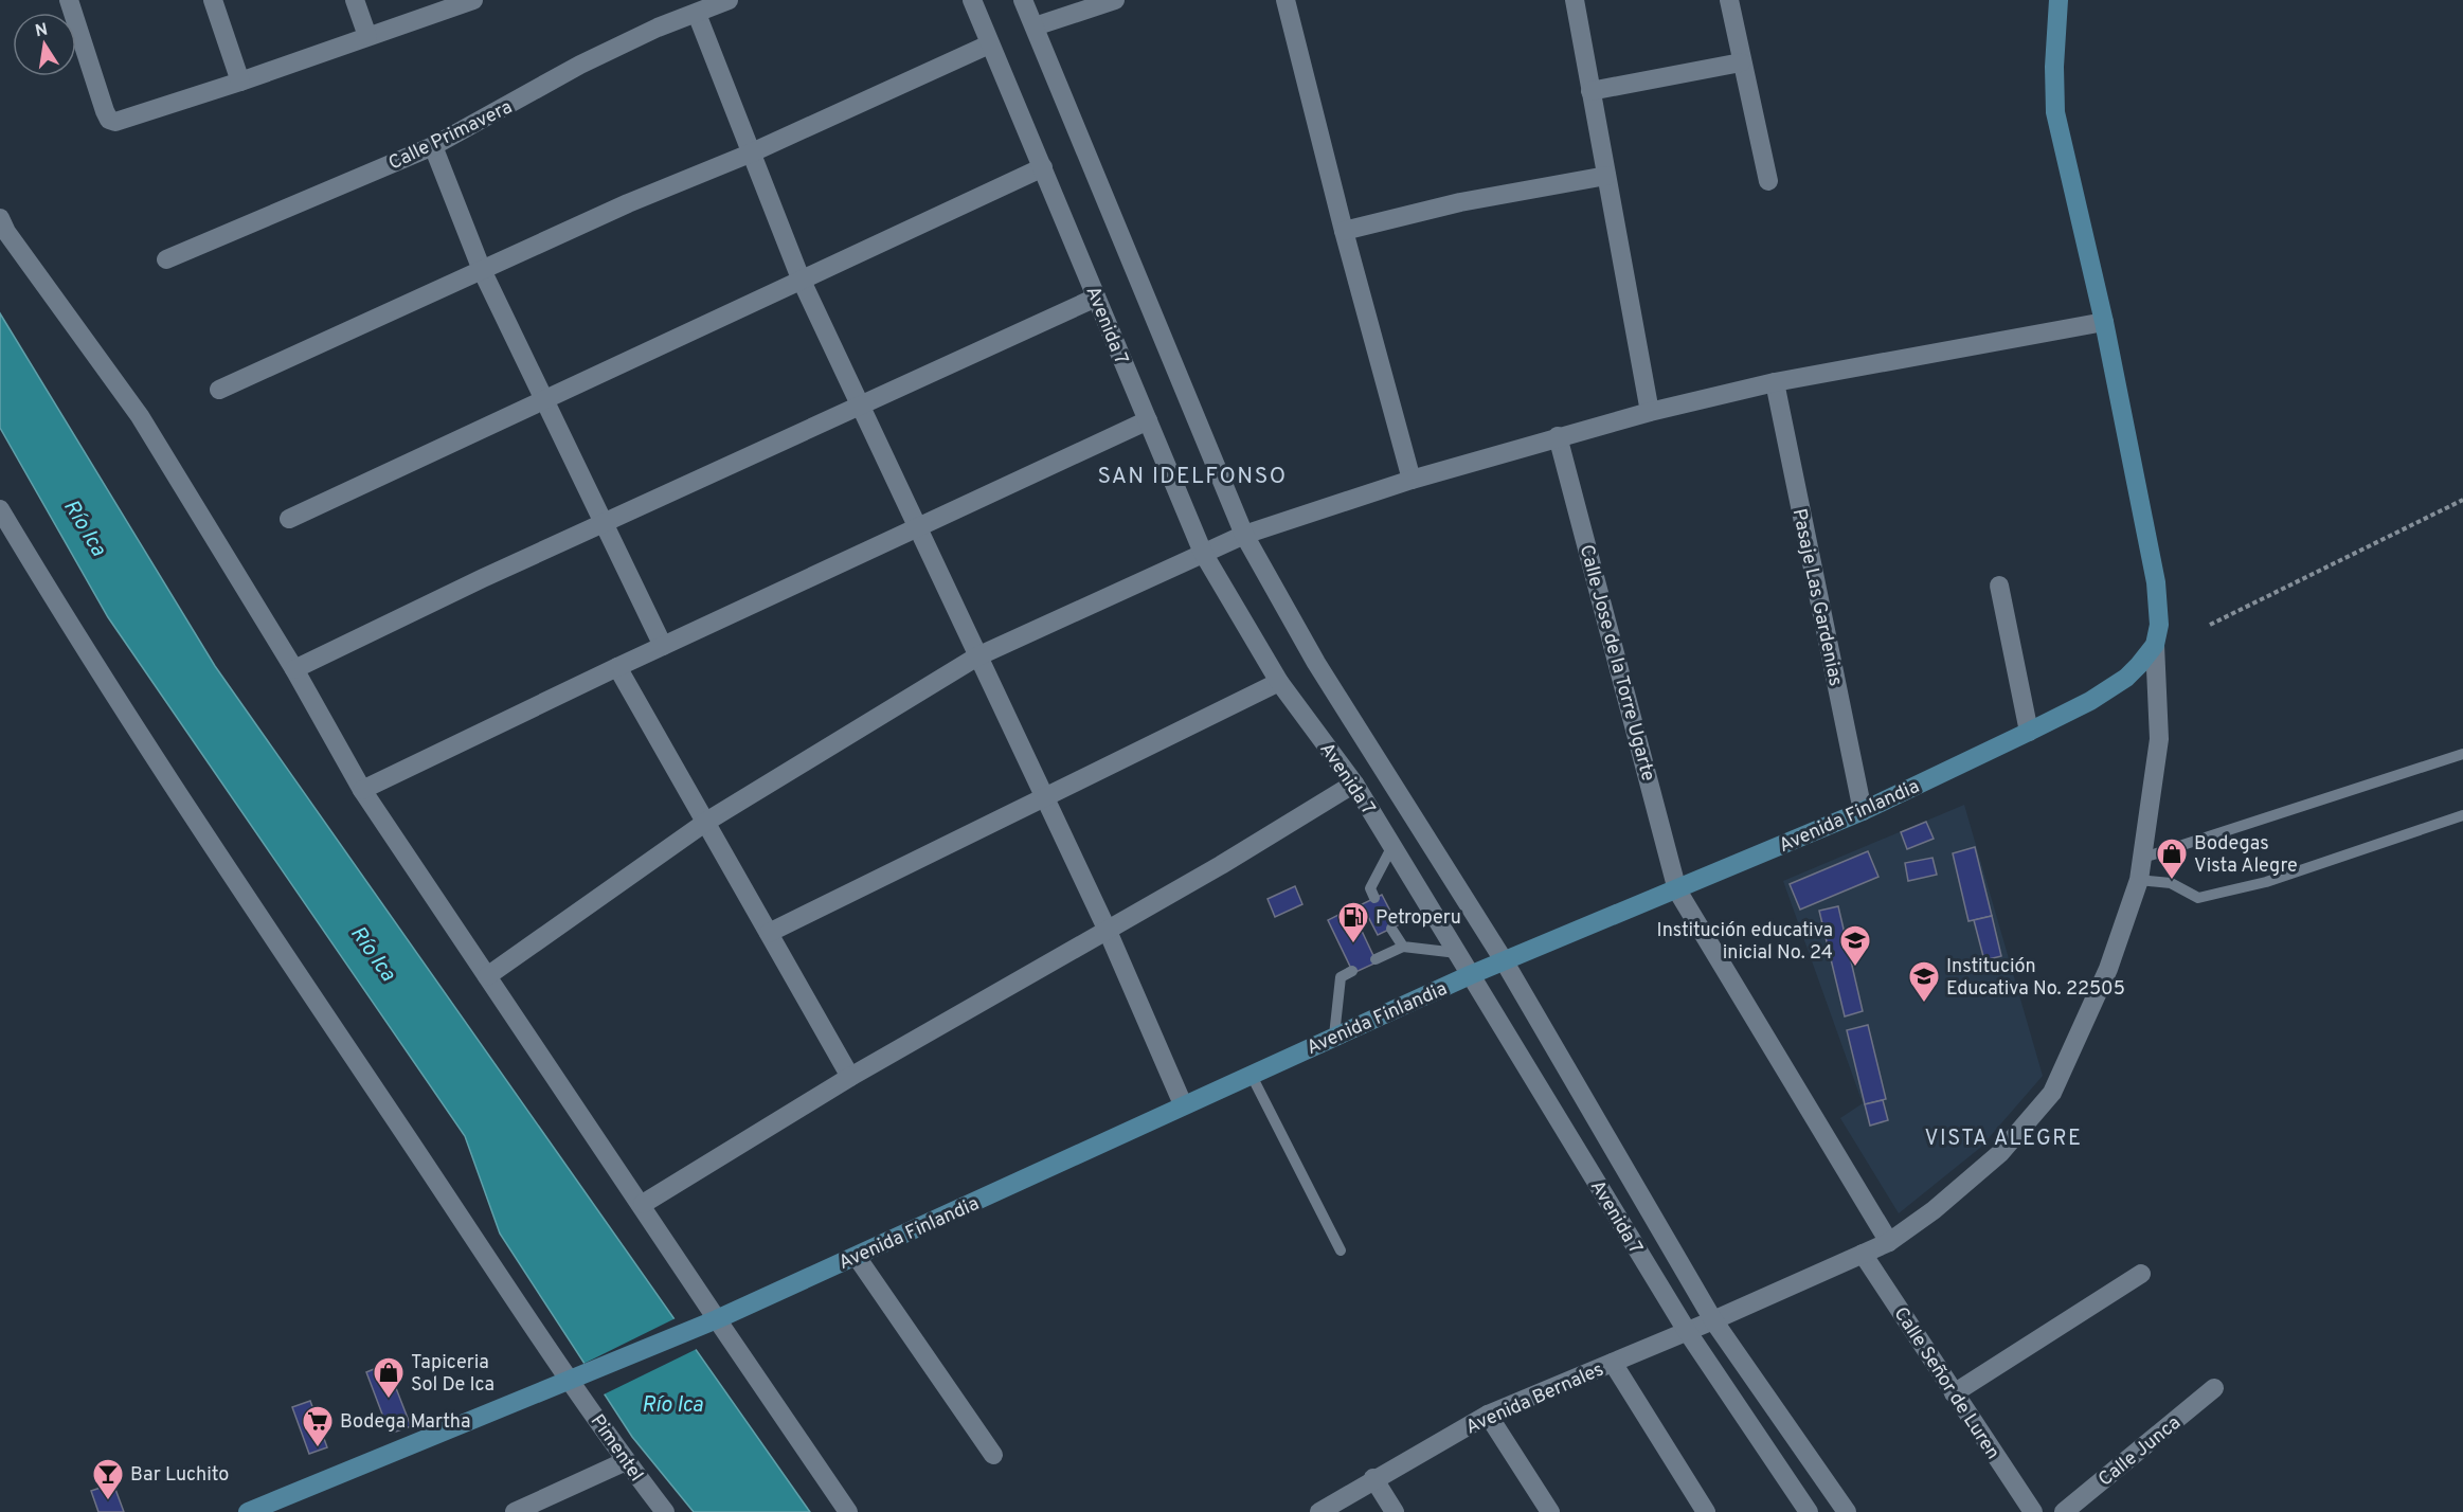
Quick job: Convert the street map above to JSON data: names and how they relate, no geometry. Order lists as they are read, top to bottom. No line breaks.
{"streets":{"main road":["Avenida Finlandia"],"street":["Calle Primavera","Avenida 7","Pasaje Las Gardenias","Calle Jose de la Torre Ugarte","Calle Señor de Luren","Avenida Bernales","Pimentel","Calle Junca"]},"crossings":[["Avenida 7","Avenida Finlandia"],["Avenida 7","Avenida Bernales"],["Pasaje Las Gardenias","Avenida Finlandia"],["Calle Jose de la Torre Ugarte","Avenida Finlandia"],["Calle Jose de la Torre Ugarte","Avenida Bernales"],["Avenida Finlandia","Avenida Bernales"],["Avenida Finlandia","Pimentel"],["Calle Señor de Luren","Avenida Bernales"]],"districts":["SAN IDELFONSO","VISTA ALEGRE"],"water":["Río Ica"],"places":{"shop":["Bodegas Vista Alegre","Tapiceria Sol De Ica"],"fuel station":["Petroperu"],"school or university":["Institución educativa inicial No. 24","Institución Educativa No. 22505"],"supermarket":["Bodega Martha"],"bar":["Bar Luchito"]},"north":"top"}
